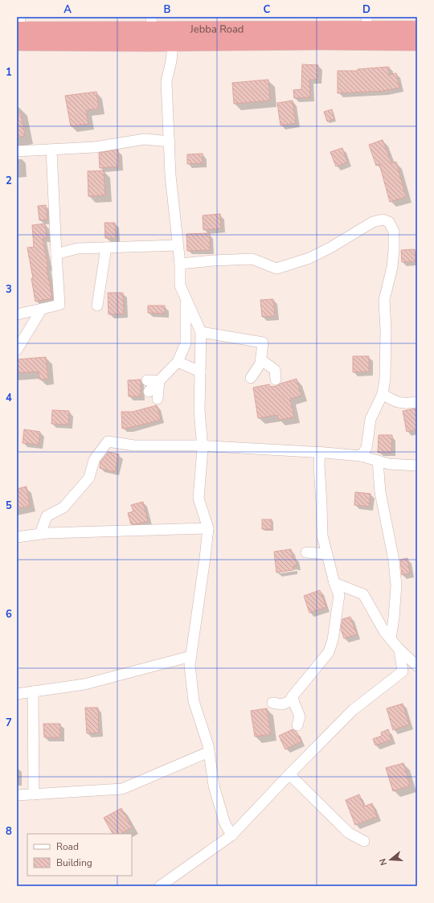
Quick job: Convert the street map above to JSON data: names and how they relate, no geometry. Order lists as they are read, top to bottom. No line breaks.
{"streets":{"highway":["Jebba Road"]},"legend":["Road","Building"],"north":"left","grid":{"columns":["A","B","C","D"],"rows":["1","2","3","4","5","6","7","8"]}}
